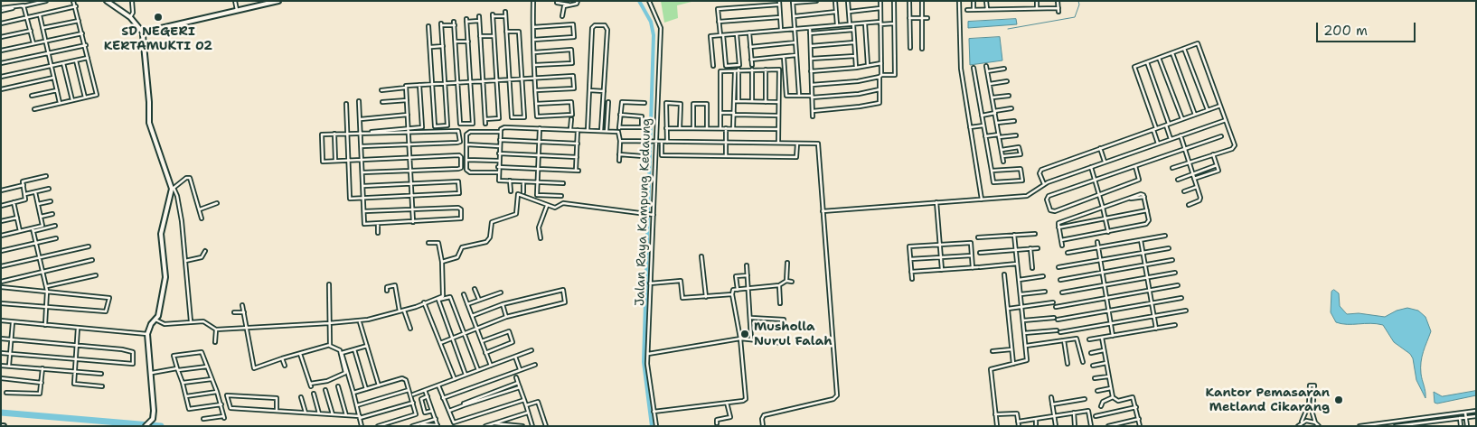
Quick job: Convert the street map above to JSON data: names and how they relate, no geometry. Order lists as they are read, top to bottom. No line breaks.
{"streets":{"street":["Jalan Raya Kampung Kedaung"]},"places":["SD NEGERI KERTAMUKTI 02","Musholla Nurul Falah","Kantor Pemasaran Metland Cikarang"],"scale_bar":"200 m"}
